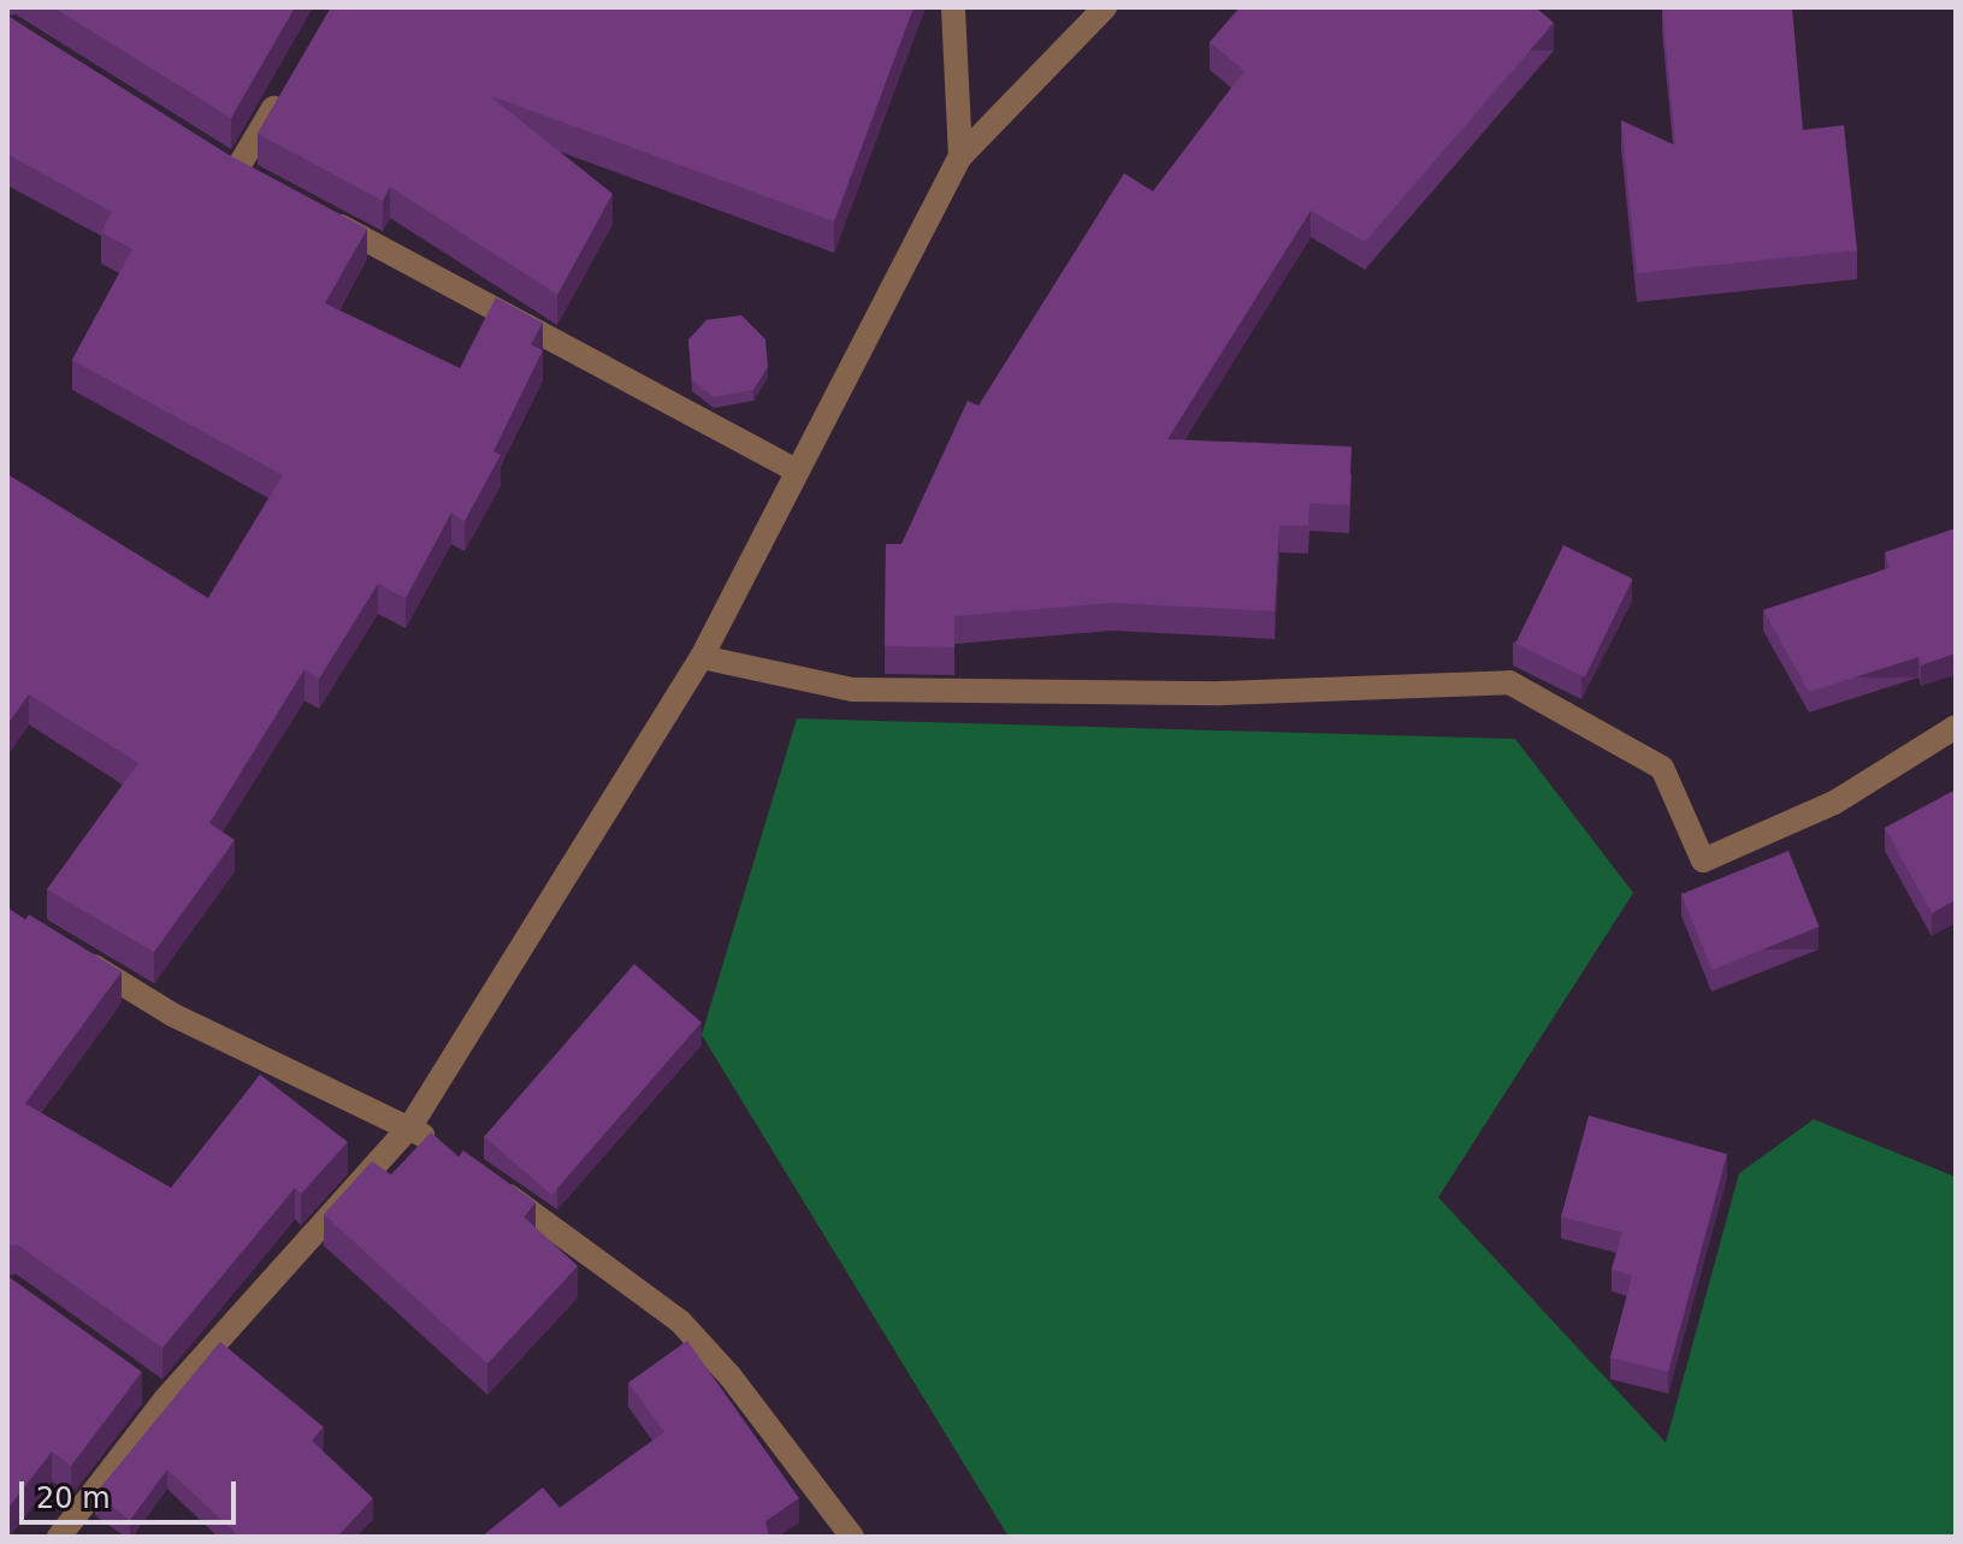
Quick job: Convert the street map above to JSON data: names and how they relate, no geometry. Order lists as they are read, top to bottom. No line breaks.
{"scale_bar":"20 m"}
